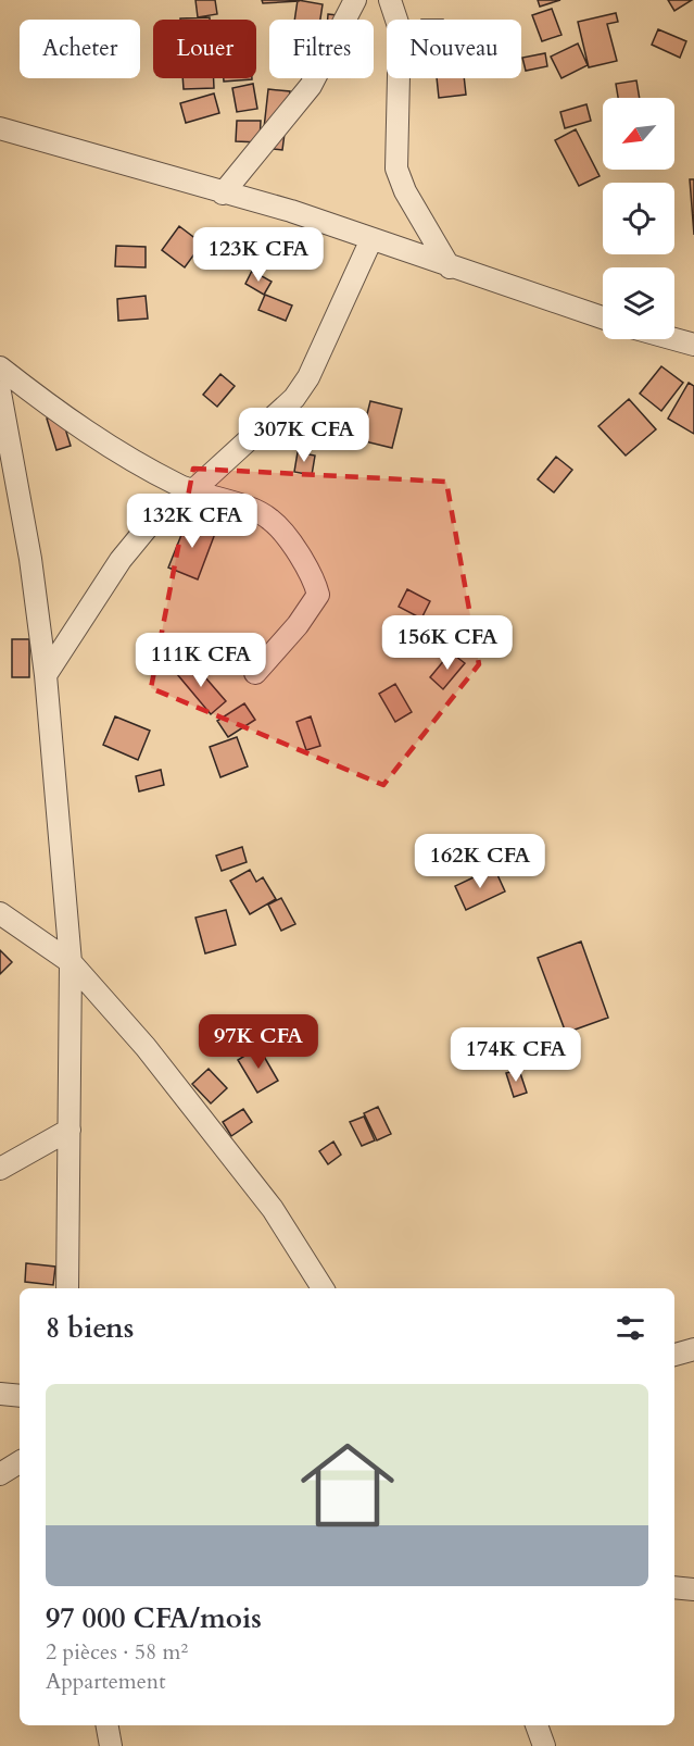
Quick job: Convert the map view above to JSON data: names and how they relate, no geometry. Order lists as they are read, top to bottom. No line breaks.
{"north":"bottom left","page":{"chip":["Acheter","Louer","Filtres","Nouveau"],"price":["123K CFA","307K CFA","132K CFA","156K CFA","111K CFA","162K CFA","97K CFA","174K CFA"],"heading":"8 biens","list":[{"name":"97 000 CFA/mois","note":"2 pièces · 58 m² · Appartement"}]}}
